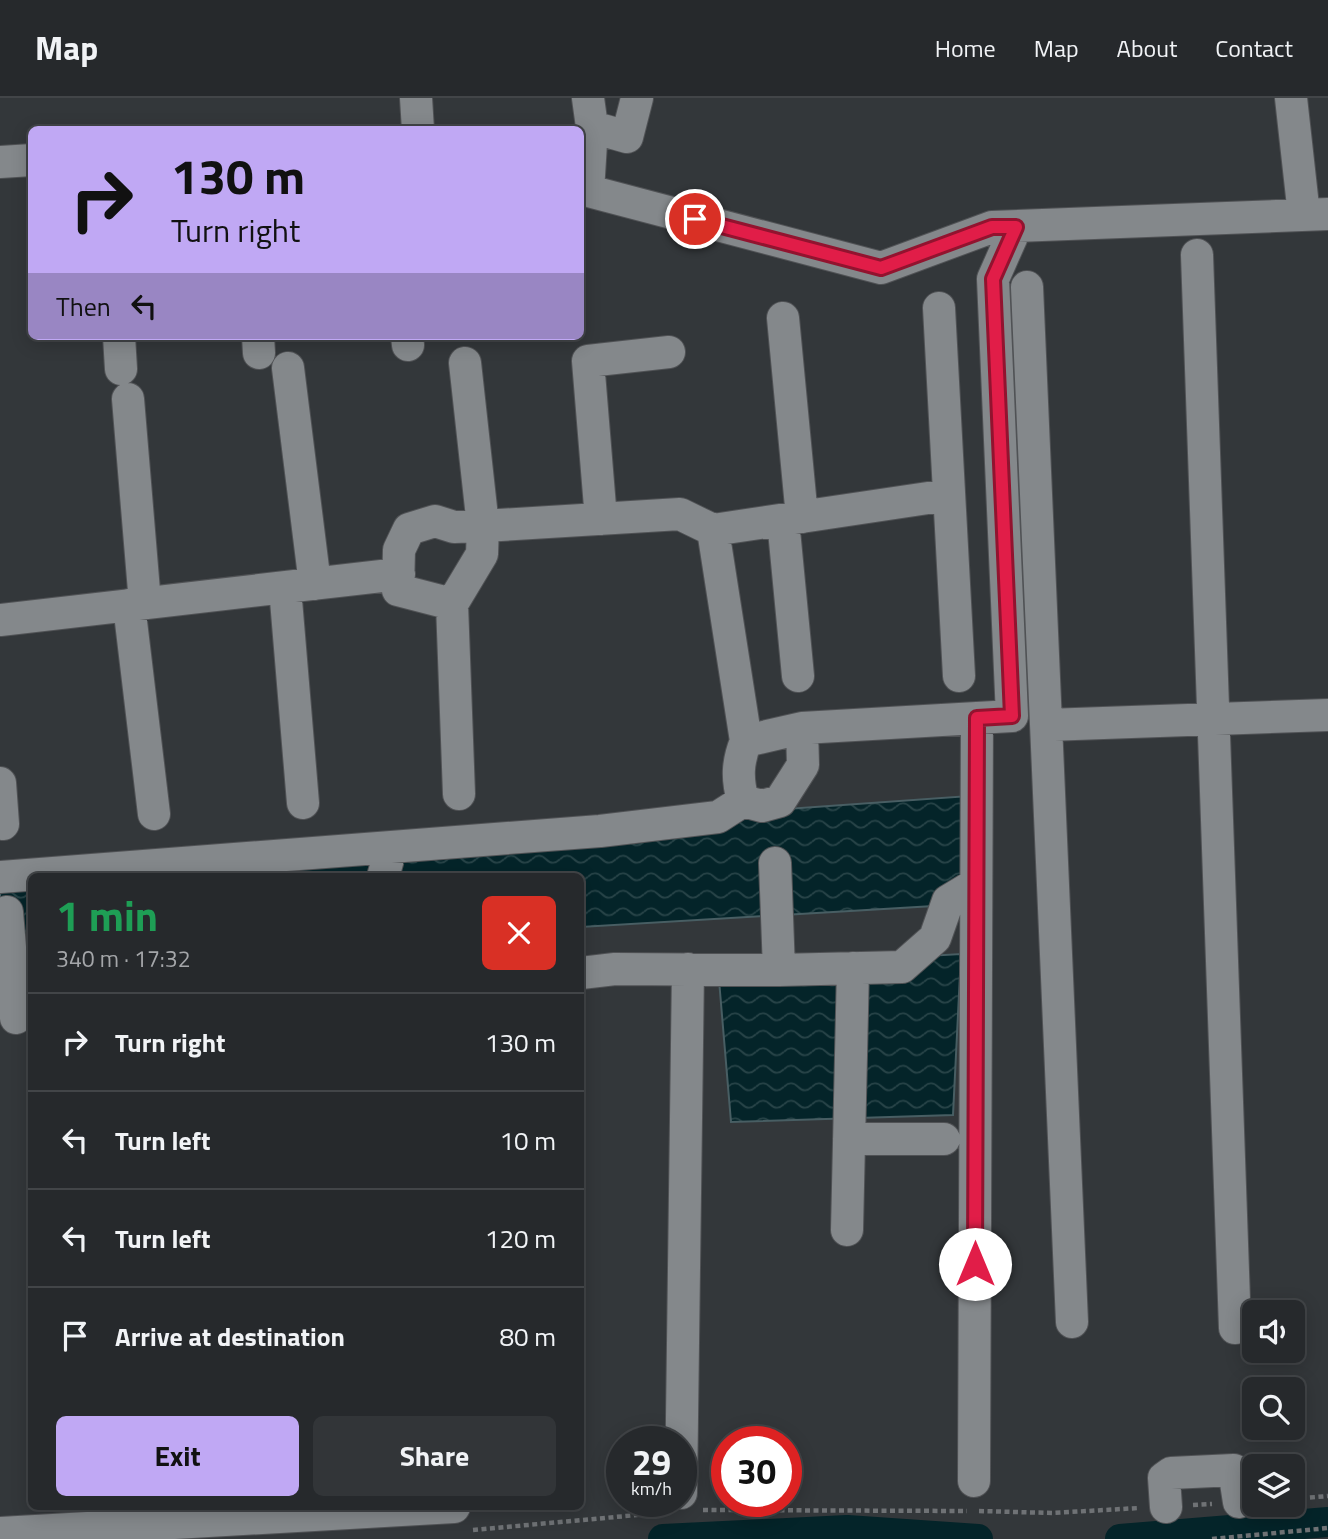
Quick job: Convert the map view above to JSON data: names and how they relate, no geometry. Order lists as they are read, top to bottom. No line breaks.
{"page":{"header":"Map","nav":["Home","Map","About","Contact"],"turn":["130 m","Turn right"],"then":"Then","heading":["1 min","340 m · 17:32"],"list":[{"name":"Turn right","value":"130 m"},{"name":"Turn left","value":"10 m"},{"name":"Turn left","value":"120 m"},{"name":"Arrive at destination","value":"80 m"}],"buttons":["Exit","Share"],"speed":"29 km/h","limit":"30"}}
